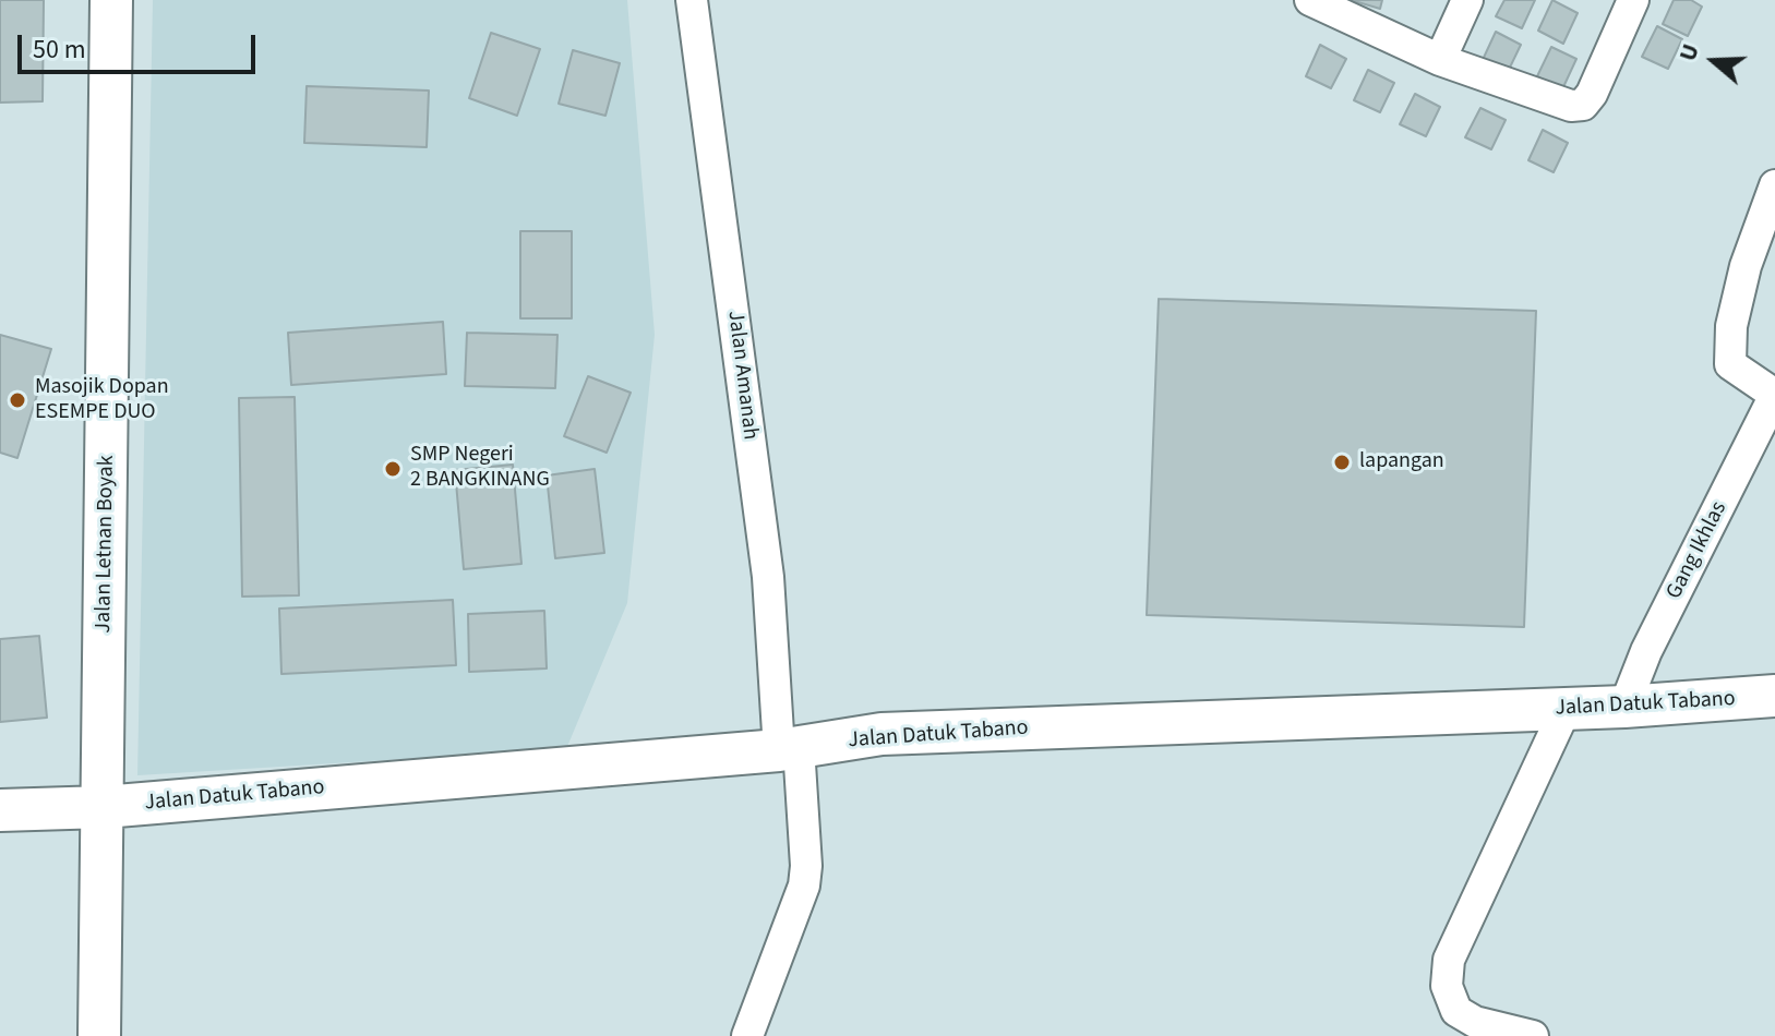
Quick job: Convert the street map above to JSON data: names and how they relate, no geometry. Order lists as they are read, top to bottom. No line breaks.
{"streets":{"street":["Jalan Amanah","Jalan Letnan Boyak","Gang Ikhlas","Jalan Datuk Tabano"]},"crossings":[["Jalan Amanah","Jalan Datuk Tabano"],["Jalan Letnan Boyak","Jalan Datuk Tabano"],["Gang Ikhlas","Jalan Datuk Tabano"]],"places":["Masojik Dopan ESEMPE DUO","lapangan","SMP Negeri 2 BANGKINANG"],"scale_bar":"50 m","north":"left"}
